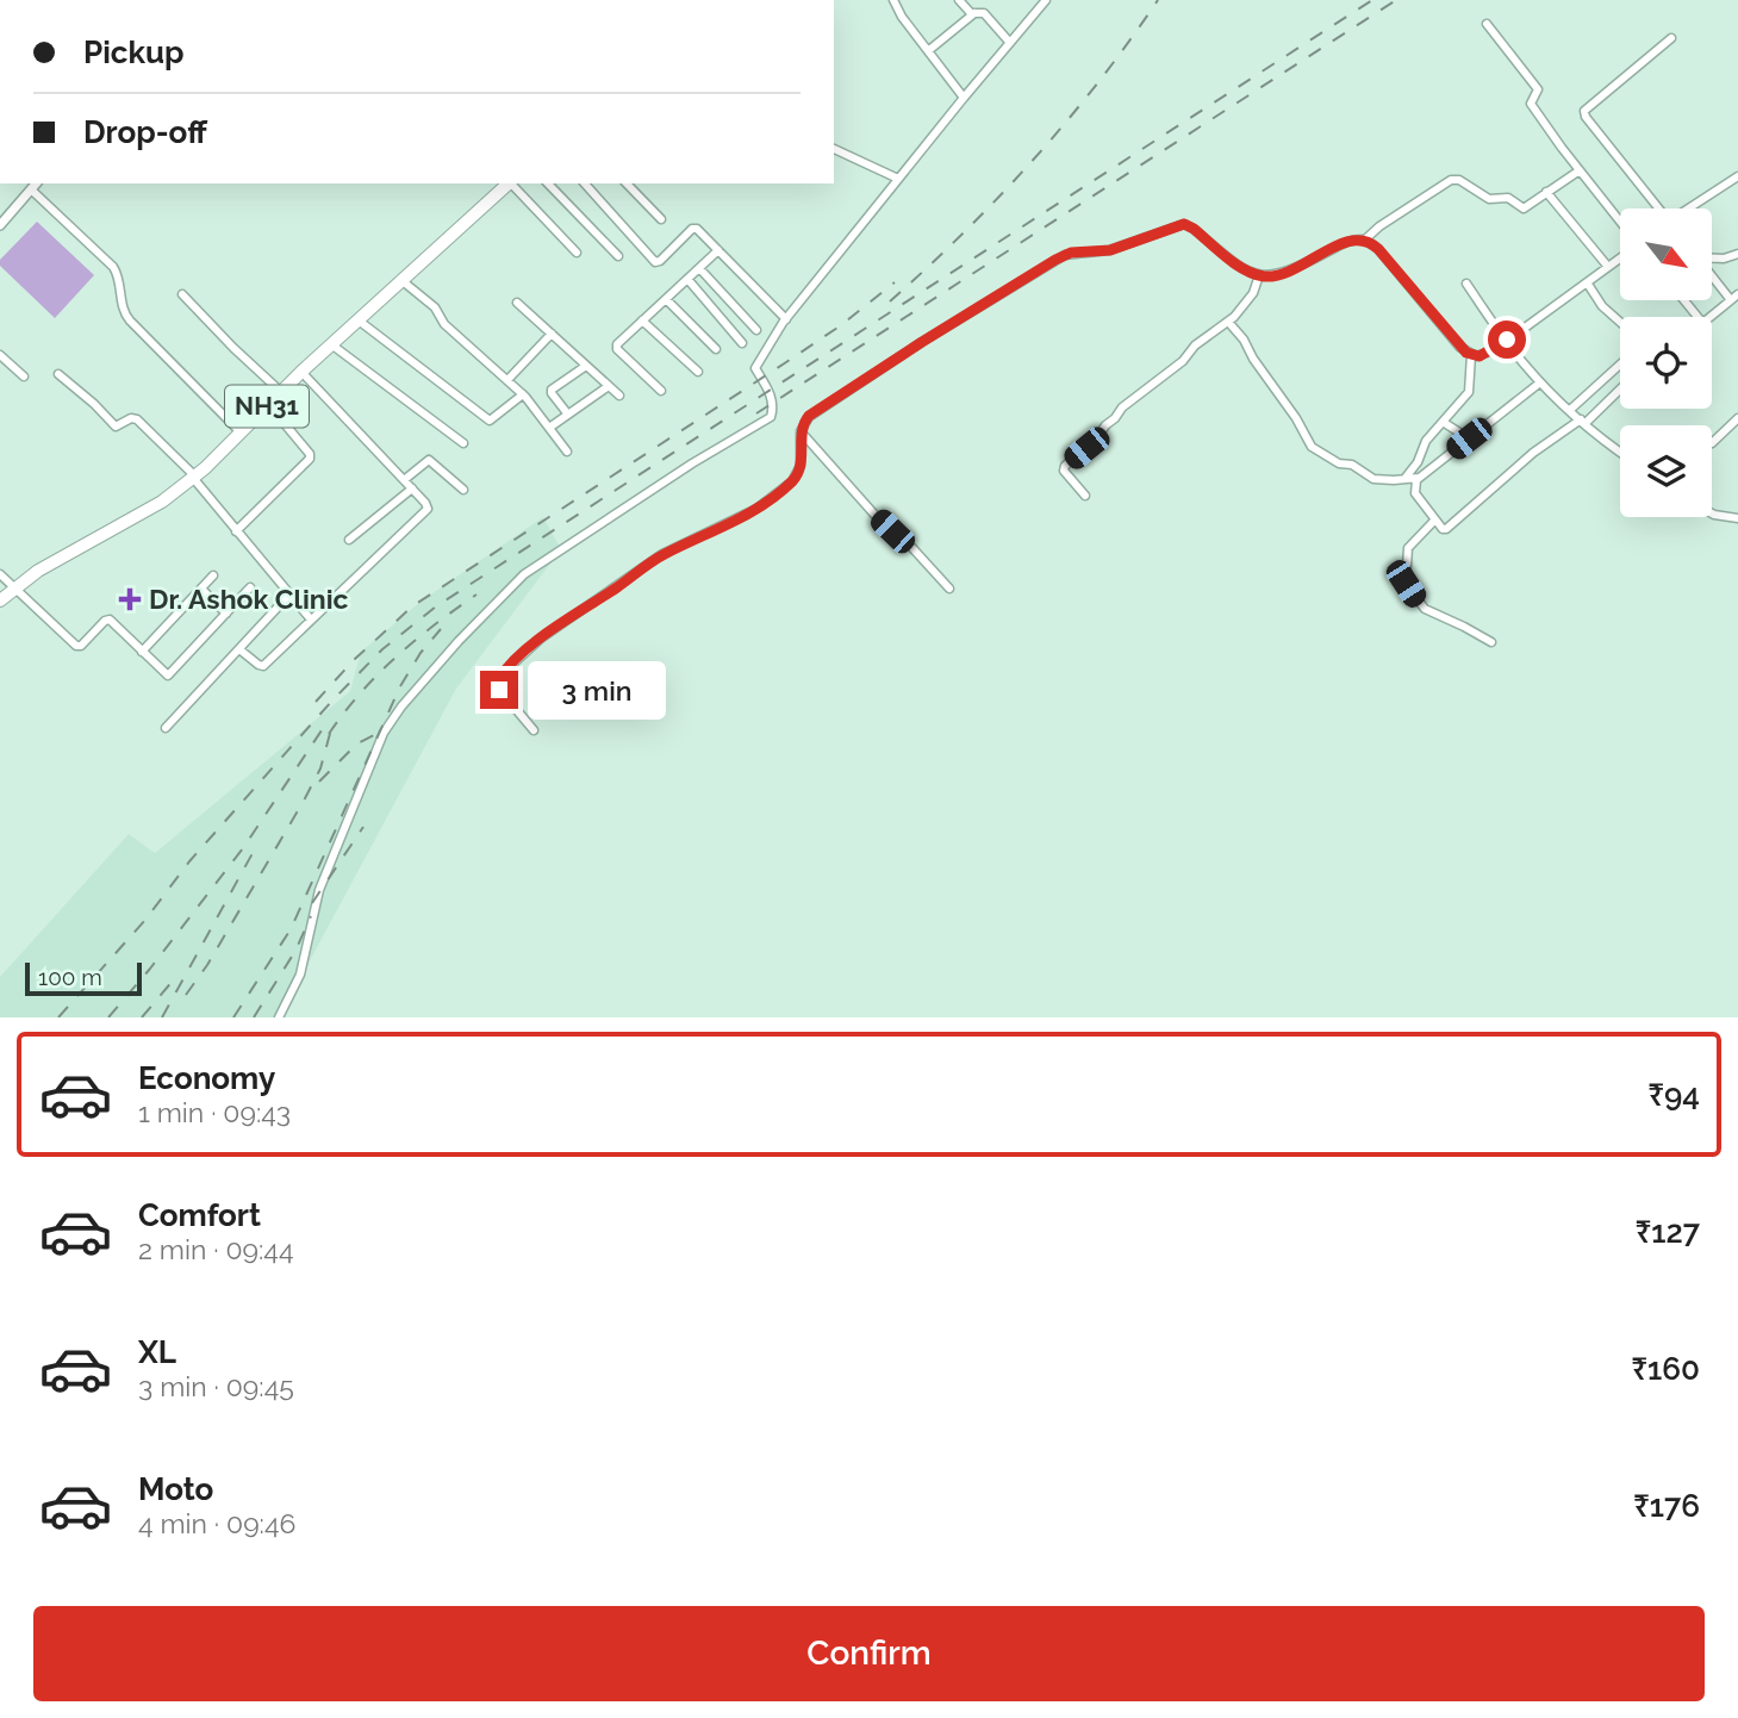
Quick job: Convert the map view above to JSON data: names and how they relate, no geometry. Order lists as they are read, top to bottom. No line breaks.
{"streets":{"highway":["NH31"]},"places":{"health":["Dr. Ashok Clinic"]},"scale_bar":"100 m","north":"bottom right","page":{"banner":["Pickup","Drop-off"],"bubble":"3 min","scale":"100 m","list":[{"name":"Economy","note":"1 min · 09:43","value":"₹94"},{"name":"Comfort","note":"2 min · 09:44","value":"₹127"},{"name":"XL","note":"3 min · 09:45","value":"₹160"},{"name":"Moto","note":"4 min · 09:46","value":"₹176"}],"buttons":"Confirm"}}
